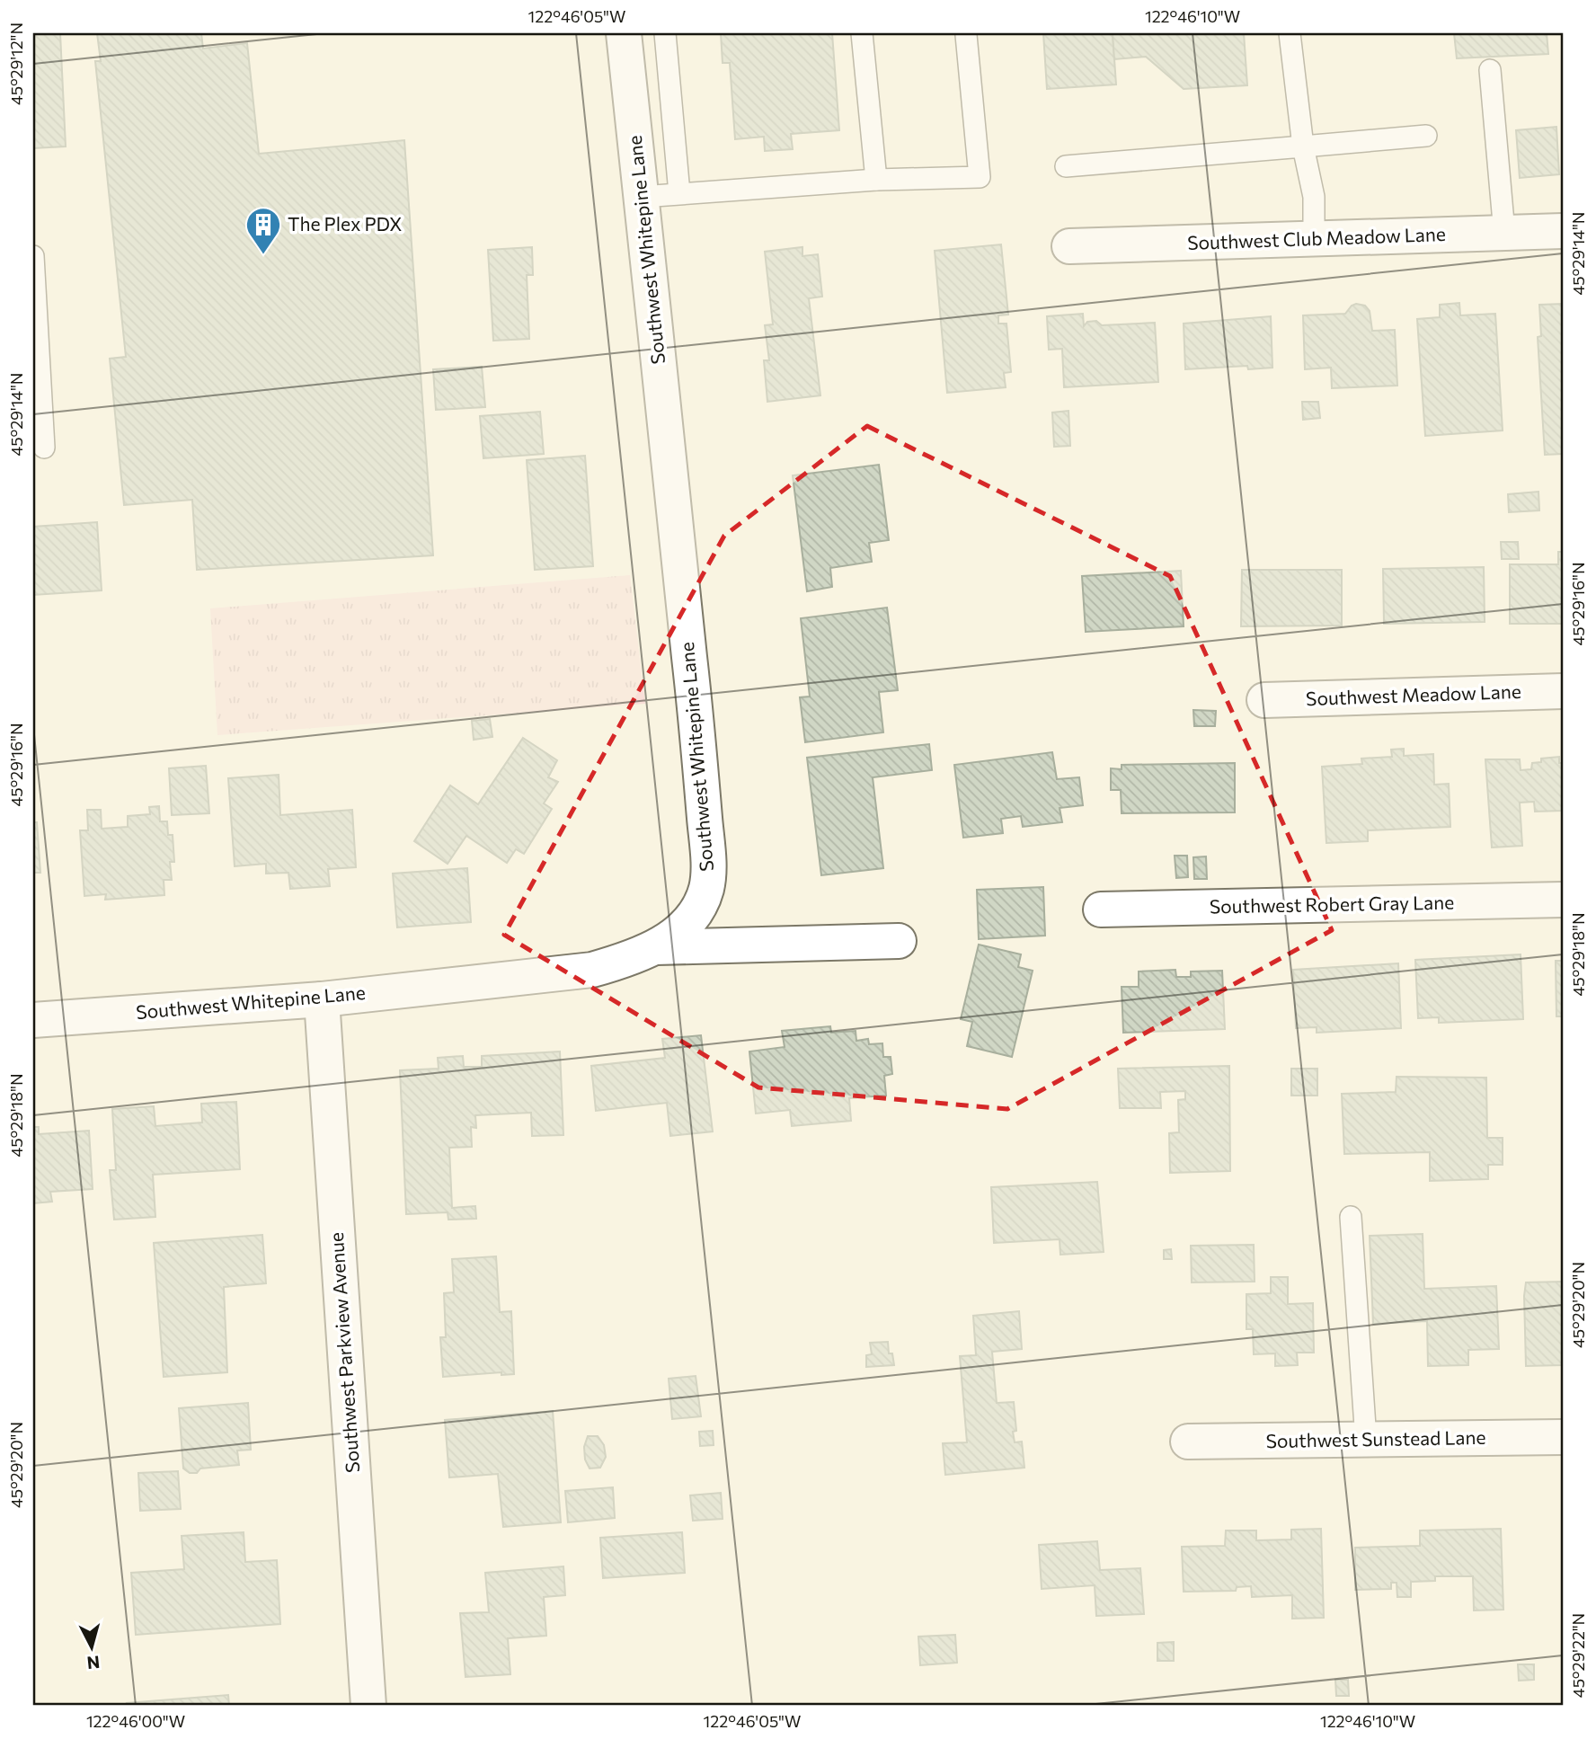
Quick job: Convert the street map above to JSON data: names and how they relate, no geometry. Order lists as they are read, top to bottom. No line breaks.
{"streets":{"street":["Southwest Club Meadow Lane","Southwest Whitepine Lane","Southwest Meadow Lane","Southwest Robert Gray Lane","Southwest Parkview Avenue","Southwest Sunstead Lane"]},"crossings":[["Southwest Whitepine Lane","Southwest Parkview Avenue"]],"places":{"building":["The Plex PDX"]},"north":"bottom","coordinates":["122°46'05\"W","122°46'10\"W","45°29'12\"N","45°29'14\"N","45°29'16\"N","45°29'18\"N","45°29'20\"N","45°29'22\"N","122°46'00\"W"]}
